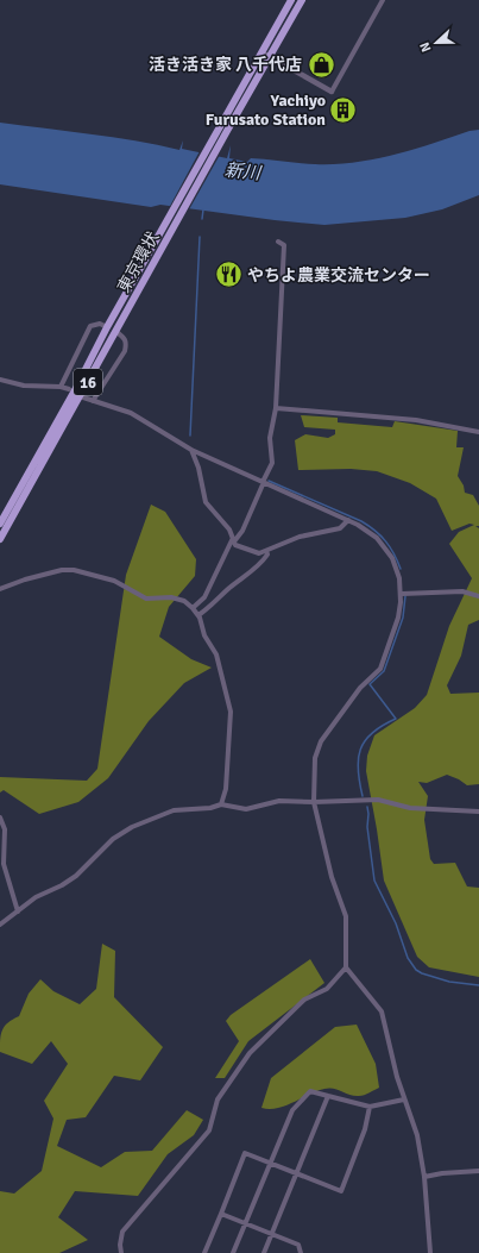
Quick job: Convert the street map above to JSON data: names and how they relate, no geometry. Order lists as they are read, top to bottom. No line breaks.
{"streets":{"highway":["東京環状","16"]},"water":["新川"],"places":{"shop":["活き活き家 八千代店"],"building":["Yachiyo Furusato Station"],"restaurant":["やちよ農業交流センター"]},"north":"left"}
